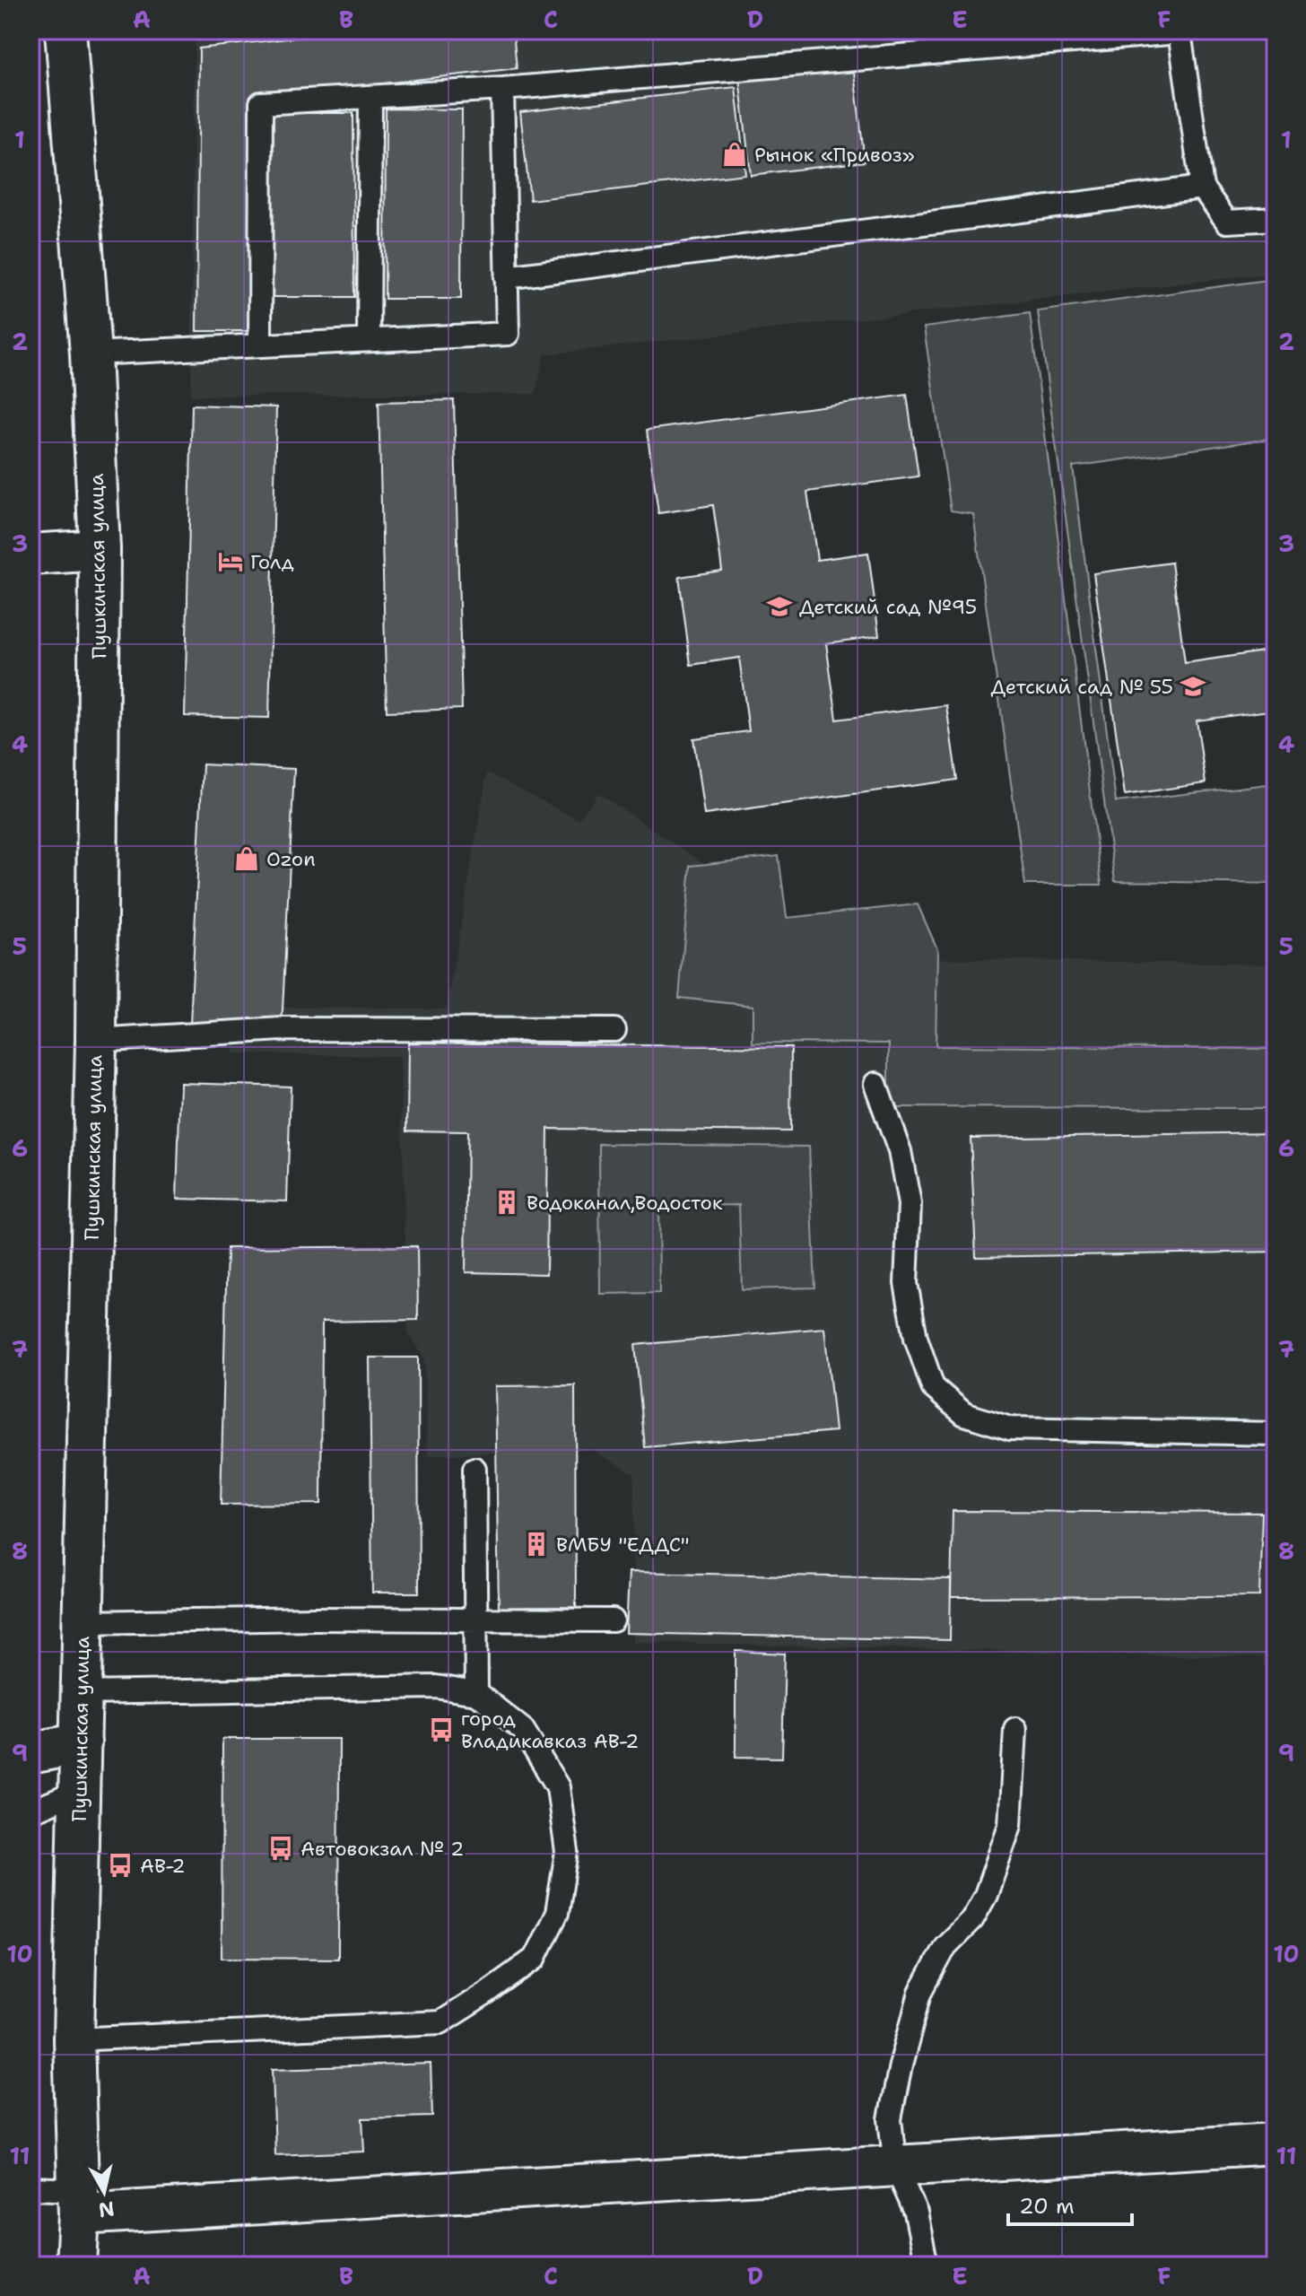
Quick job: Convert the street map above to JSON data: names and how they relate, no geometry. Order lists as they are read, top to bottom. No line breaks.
{"streets":{"street":["Пушкинская улица"]},"places":{"shop":["Рынок «Привоз»","Ozon"],"hotel":["Голд"],"school or university":["Детский сад №95","Детский сад № 55"],"building":["Водоканал,Водосток","ВМБУ \"ЕДДС\""],"bus stop":["город Владикавказ АВ-2","Автовокзал № 2","АВ-2"]},"scale_bar":"20 m","north":"bottom","grid":{"columns":["A","B","C","D","E","F"],"rows":["1","2","3","4","5","6","7","8","9","10","11"]}}
